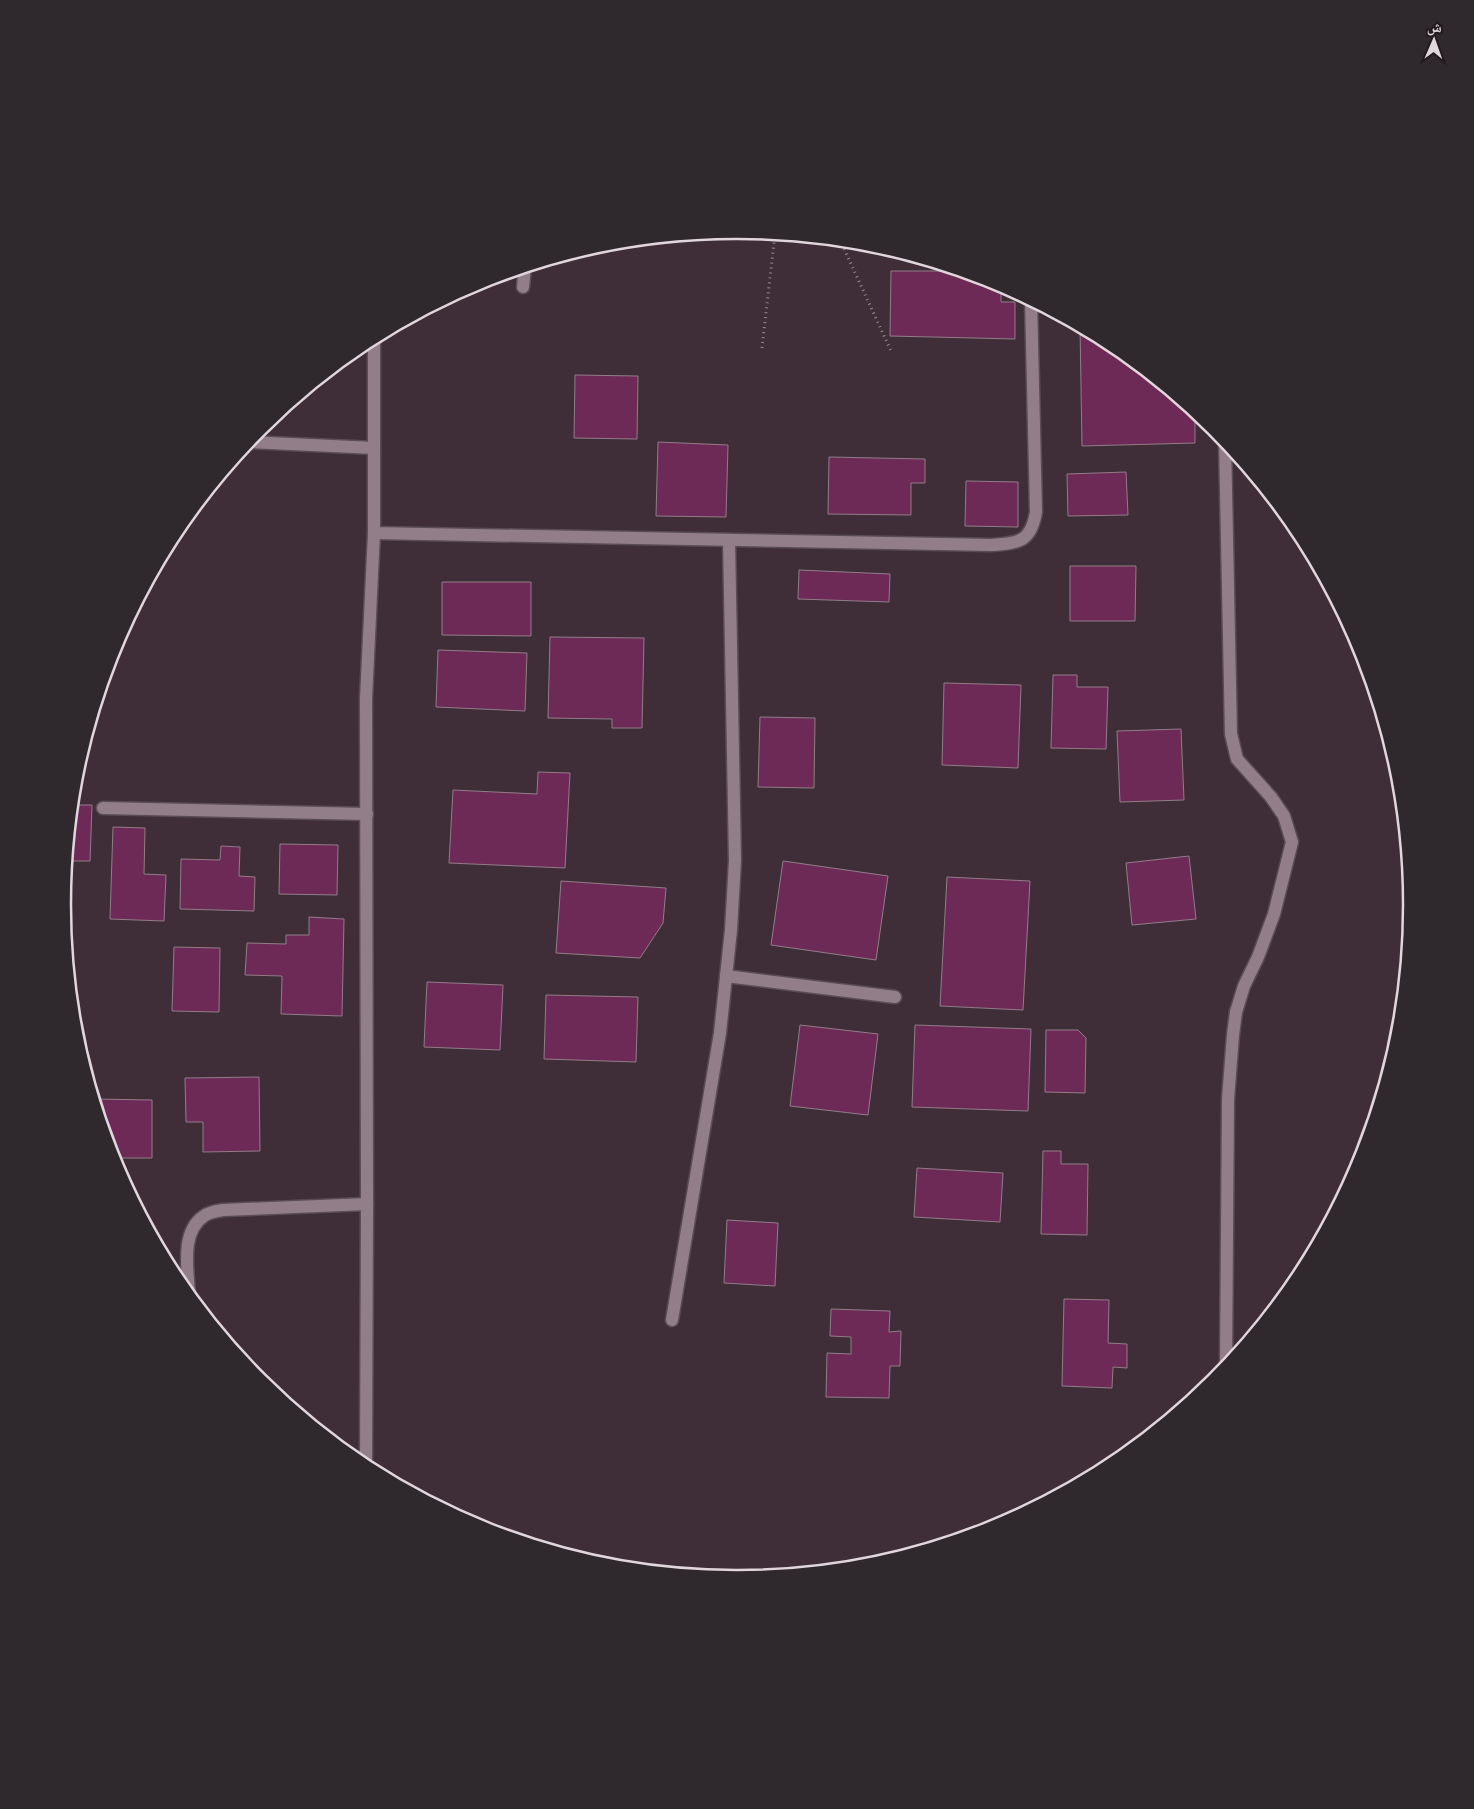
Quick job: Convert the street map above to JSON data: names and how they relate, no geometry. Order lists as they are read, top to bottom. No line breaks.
{"north":"top"}
